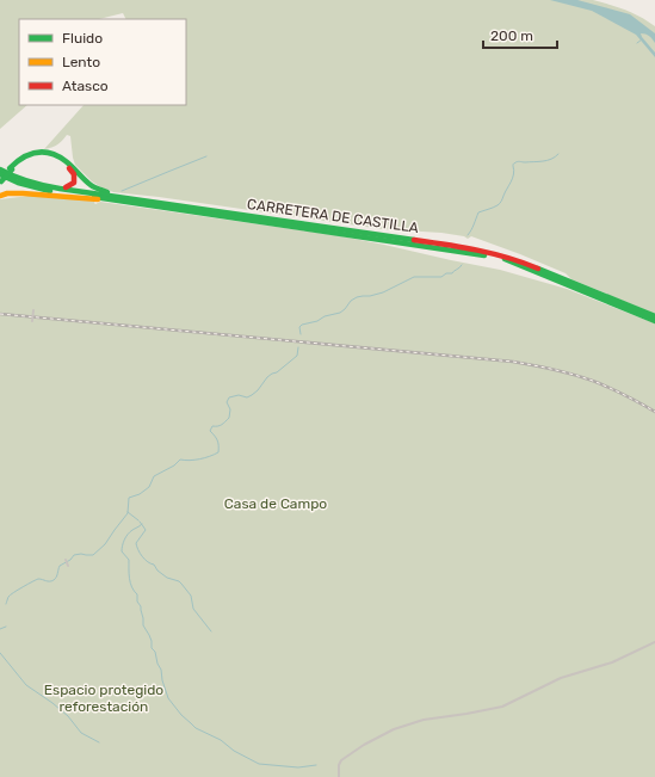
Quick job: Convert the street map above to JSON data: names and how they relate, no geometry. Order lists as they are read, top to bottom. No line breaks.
{"streets":{"highway":["CARRETERA DE CASTILLA"]},"parks":["Casa de Campo","Espacio protegido reforestación"],"legend":["Fluido","Lento","Atasco"],"scale_bar":"200 m"}
